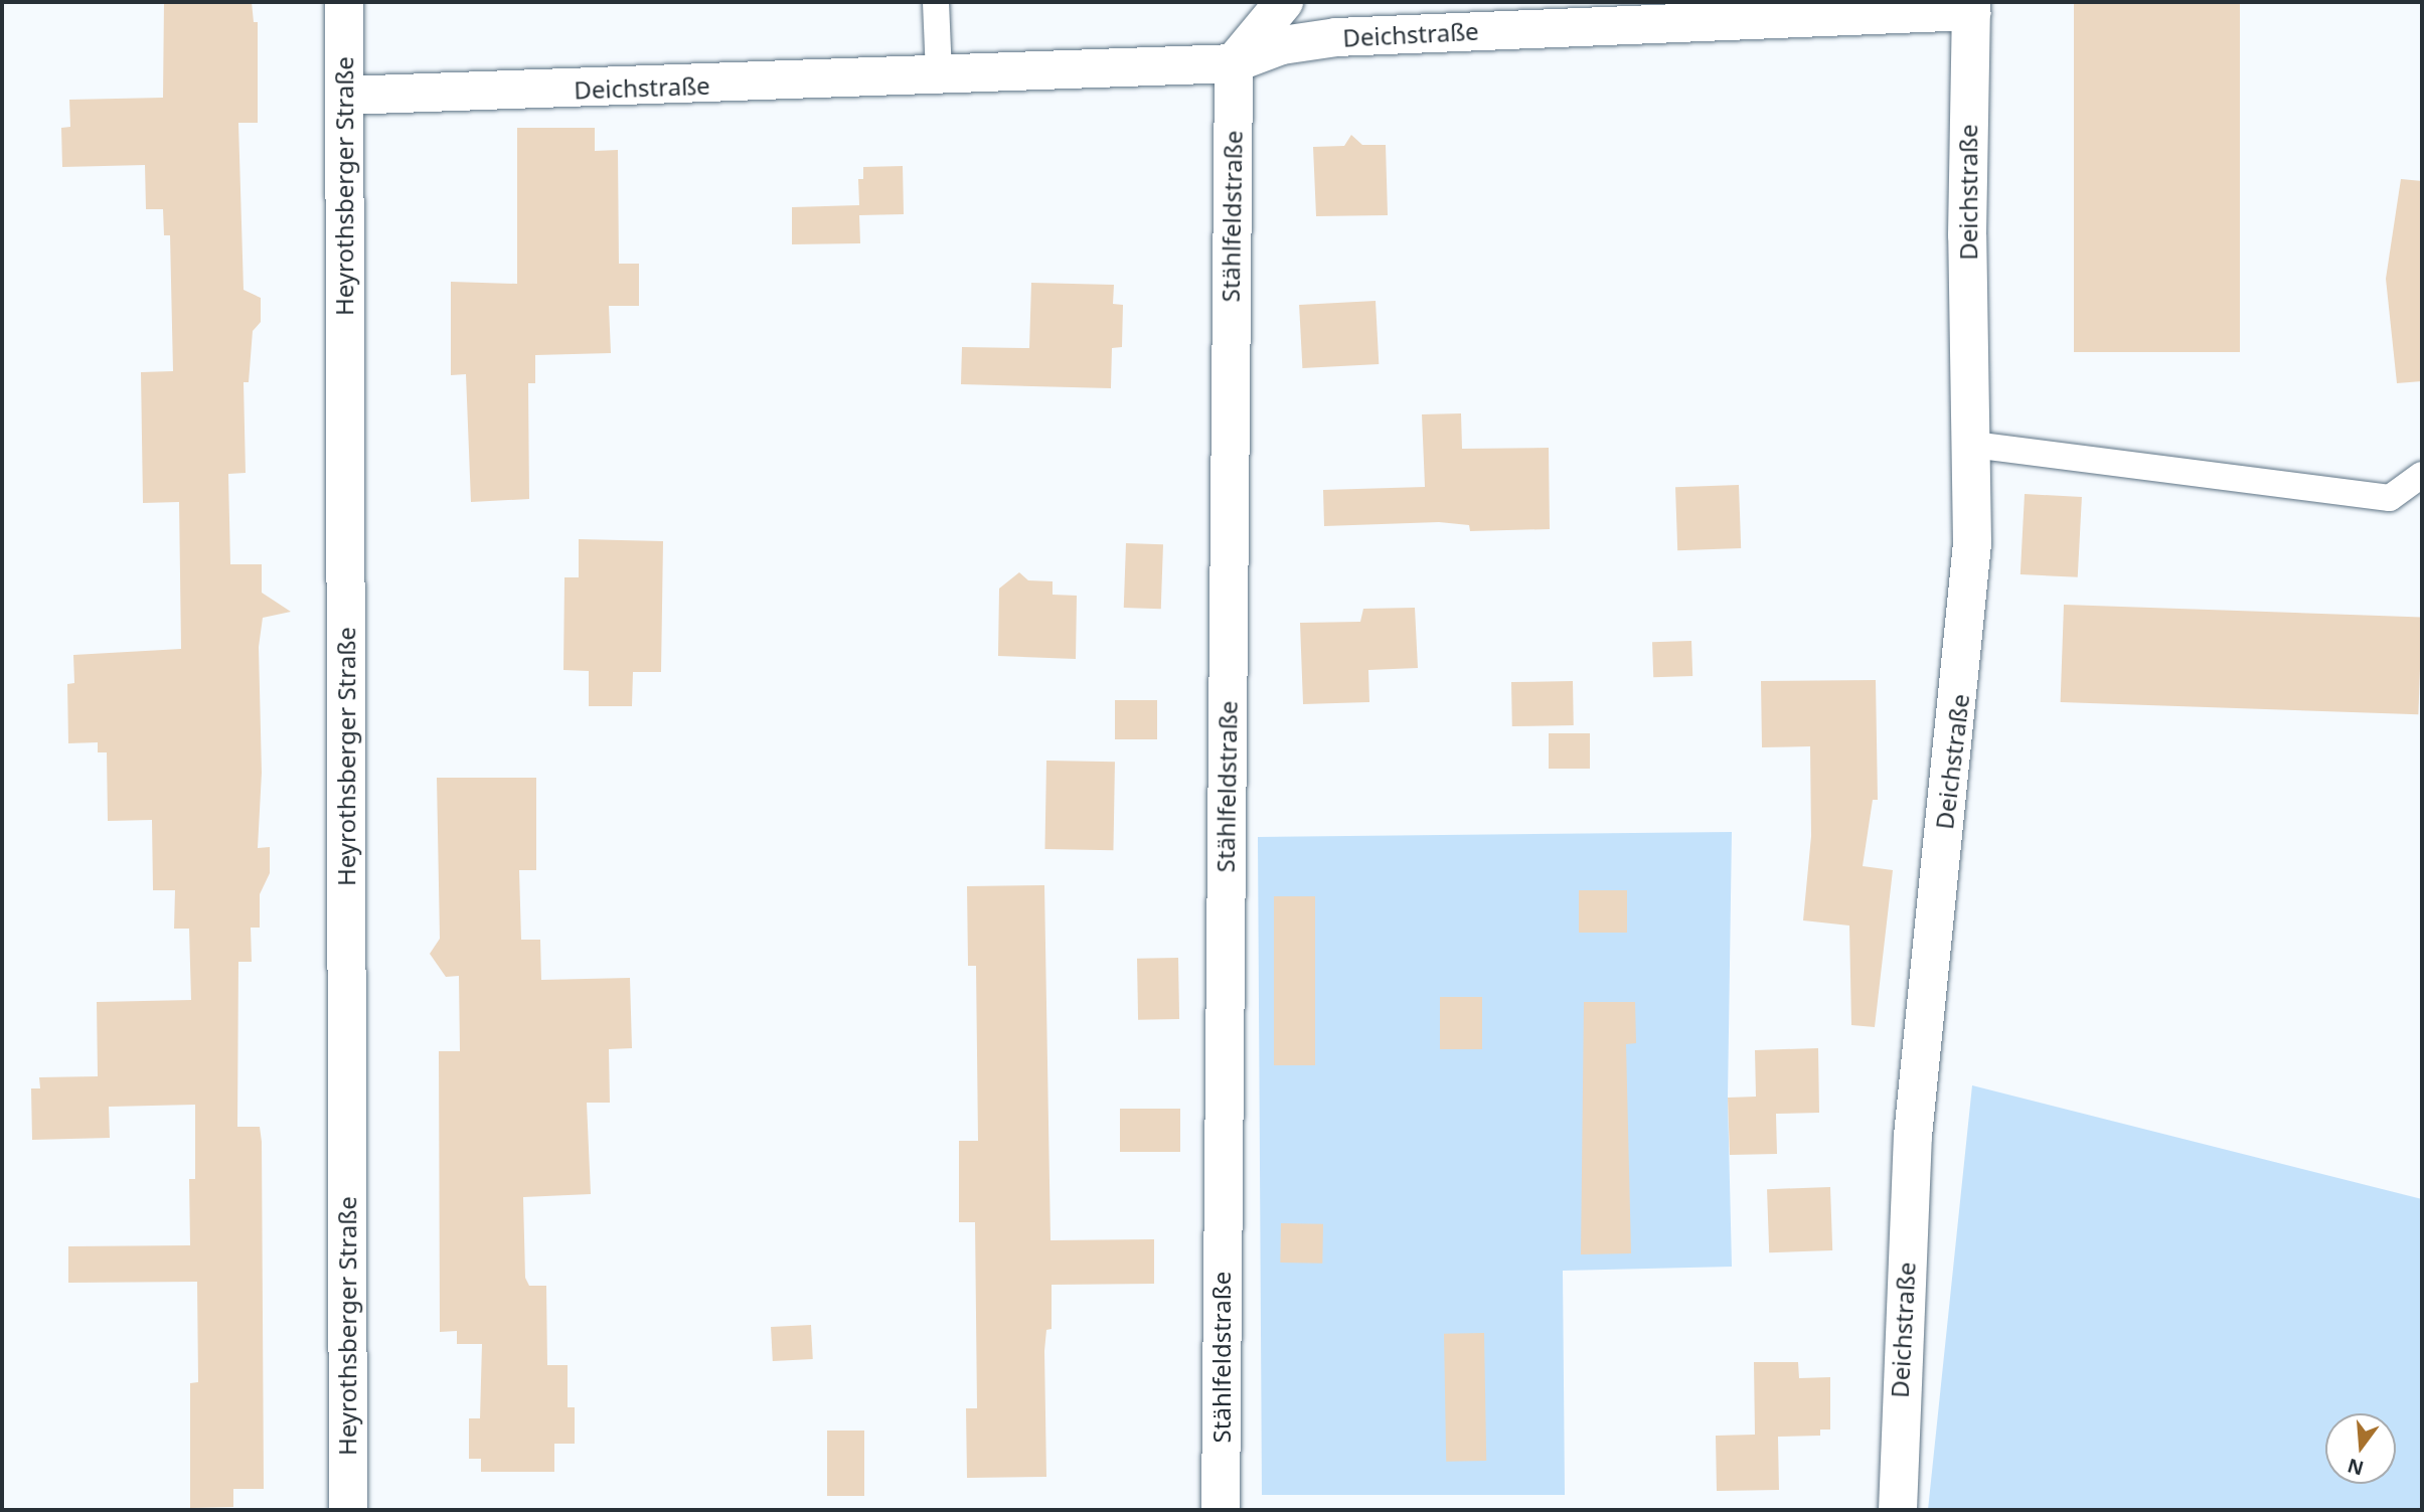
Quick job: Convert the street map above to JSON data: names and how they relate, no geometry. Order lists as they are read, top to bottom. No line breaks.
{"streets":{"street":["Deichstraße","Heyrothsberger Straße","Stählfeldstraße"]},"crossings":[["Deichstraße","Heyrothsberger Straße"],["Deichstraße","Stählfeldstraße"]],"north":"bottom"}
